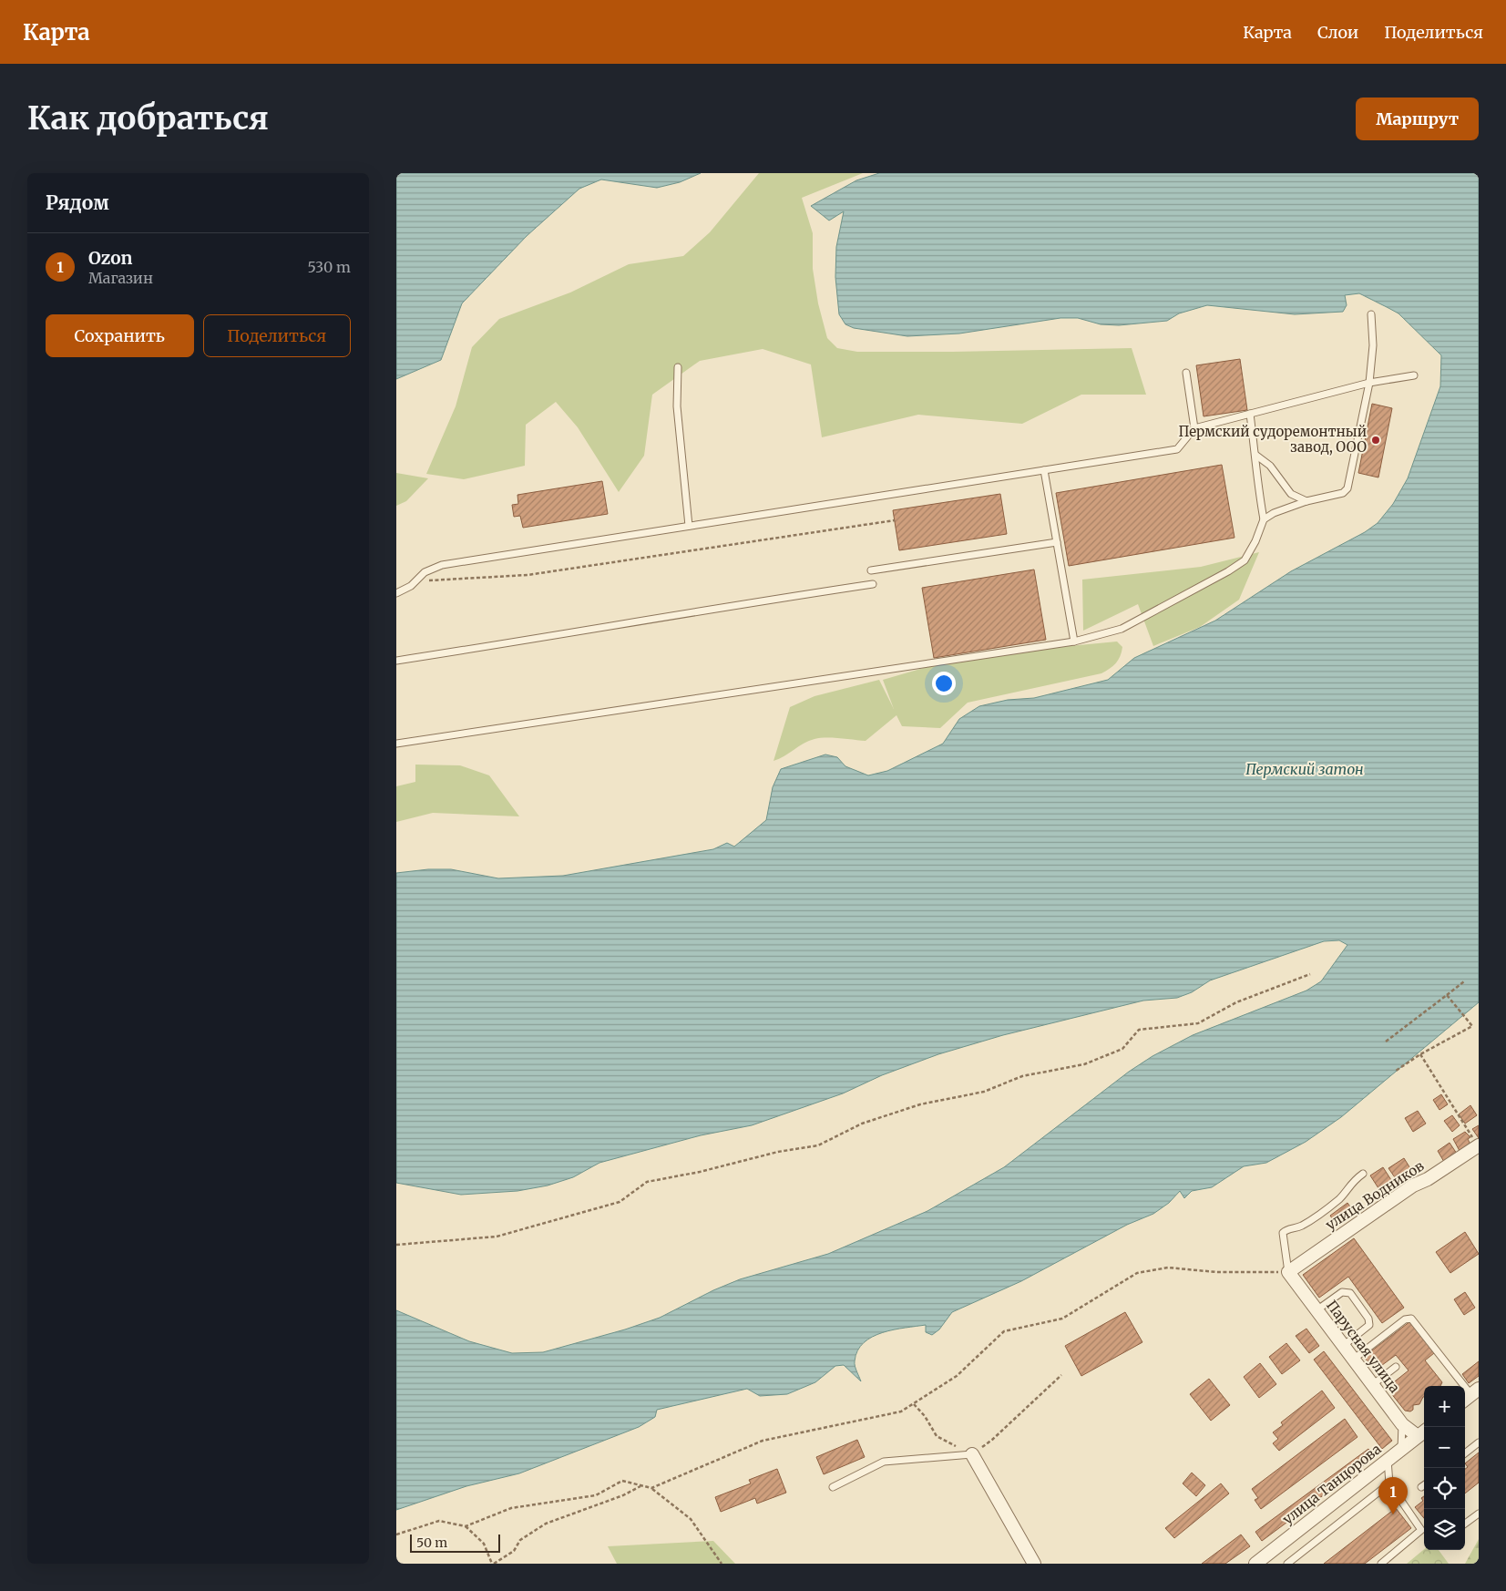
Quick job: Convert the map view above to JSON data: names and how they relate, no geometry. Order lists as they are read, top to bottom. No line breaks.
{"streets":{"street":["улица Водников","Парусная улица","улица Танцорова"]},"crossings":[["улица Водников","Парусная улица"],["Парусная улица","улица Танцорова"]],"water":["Пермский затон"],"places":["Пермский судоремонтный завод, ООО"],"scale_bar":"50 m","page":{"header":"Карта","nav":["Карта","Слои","Поделиться"],"buttons":["Маршрут",["Сохранить","Поделиться"]],"title":"Как добраться","heading":"Рядом","list":[{"mark":"1","name":"Ozon","note":"Магазин","value":"530 m"}],"map_buttons":["+","−"],"pins":"1","scale":"50 m"}}
